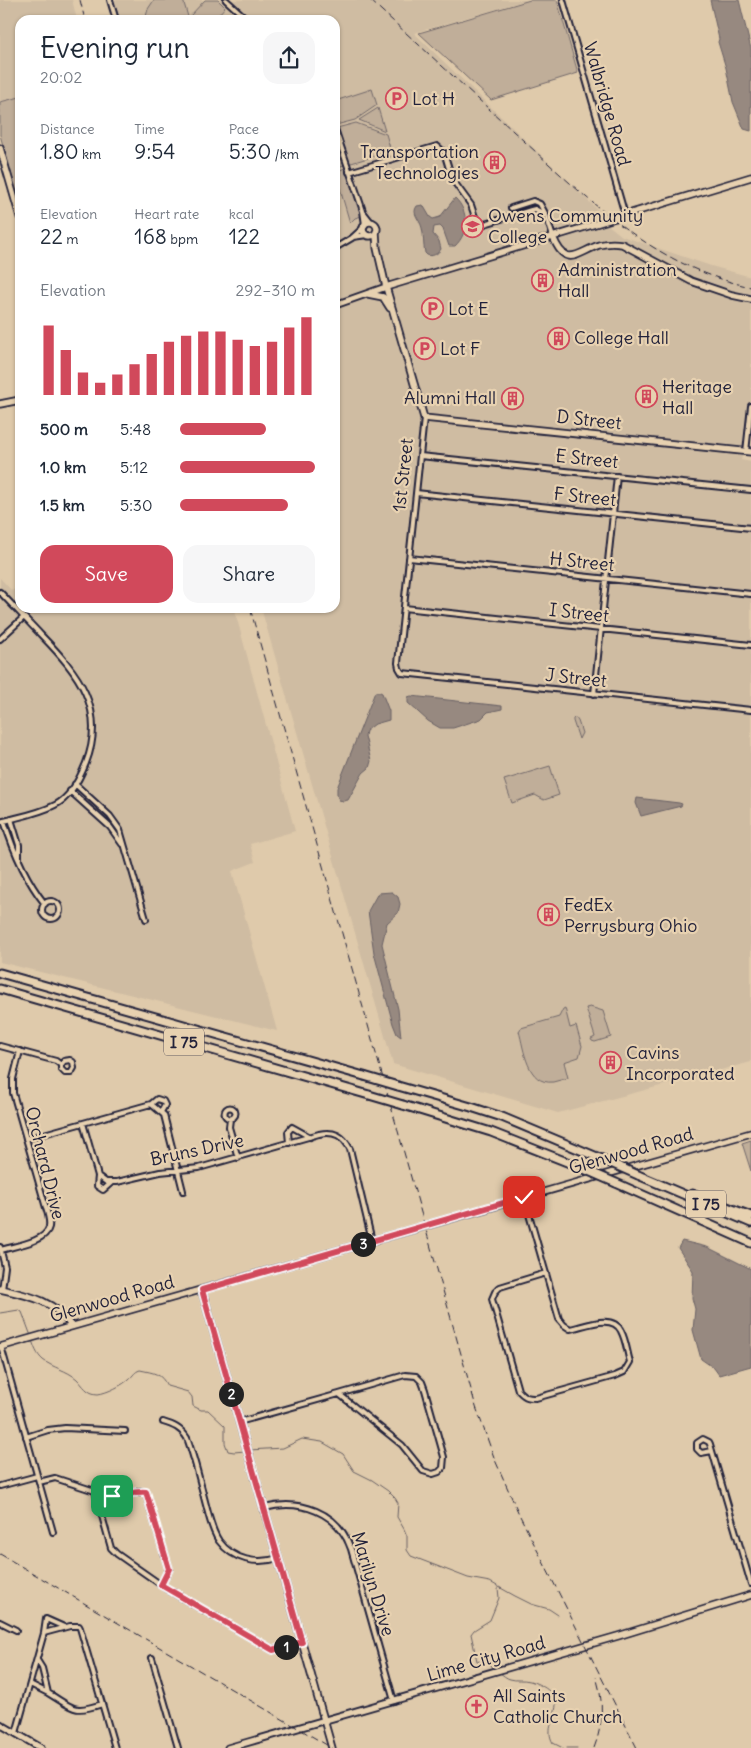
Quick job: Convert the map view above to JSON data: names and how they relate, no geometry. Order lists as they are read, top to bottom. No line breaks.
{"streets":{"highway":["I 75"],"street":["Walbridge Road","D Street","E Street","1st Street","F Street","H Street","I Street","J Street","Bruns Drive","Glenwood Road","Orchard Drive","Marilyn Drive","Lime City Road"]},"crossings":[["D Street","1st Street"],["E Street","1st Street"],["1st Street","F Street"],["1st Street","H Street"],["1st Street","I Street"],["1st Street","J Street"],["Bruns Drive","Glenwood Road"],["Marilyn Drive","Lime City Road"]],"places":{"parking":["Lot H","Lot E","Lot F"],"building":["Transportation Technologies","Administration Hall","College Hall","Heritage Hall","Alumni Hall","FedEx Perrysburg Ohio","Cavins Incorporated"],"school or university":["Owens Community College"],"church":["All Saints Catholic Church"]},"page":{"heading":["Evening run","20:02"],"stats":[["Distance","1.80 km"],["Time","9:54"],["Pace","5:30 /km"],["Elevation","22 m"],["Heart rate","168 bpm"],["kcal","122"]],"chart":["Elevation","292–310 m"],"list":[{"name":"500 m","note":"5:48"},{"name":"1.0 km","note":"5:12"},{"name":"1.5 km","note":"5:30"}],"buttons":["Save","Share"],"pins":["3","2","1"]}}
